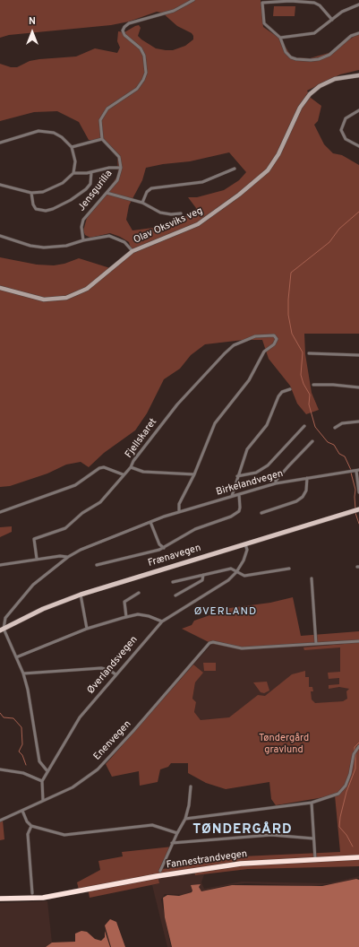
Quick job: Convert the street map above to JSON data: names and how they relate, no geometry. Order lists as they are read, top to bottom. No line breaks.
{"streets":{"highway":["Fannestrandvegen"],"main road":["Frænavegen"],"street":["Jensgurilia","Olav Oksviks veg","Fjellskaret","Birkelandvegen","Øverlandsvegen","Enenvegen"]},"crossings":[["Birkelandvegen","Frænavegen"],["Frænavegen","Øverlandsvegen"]],"districts":["ØVERLAND","TØNDERGÅRD"],"parks":["Tøndergård gravlund"],"north":"top"}
